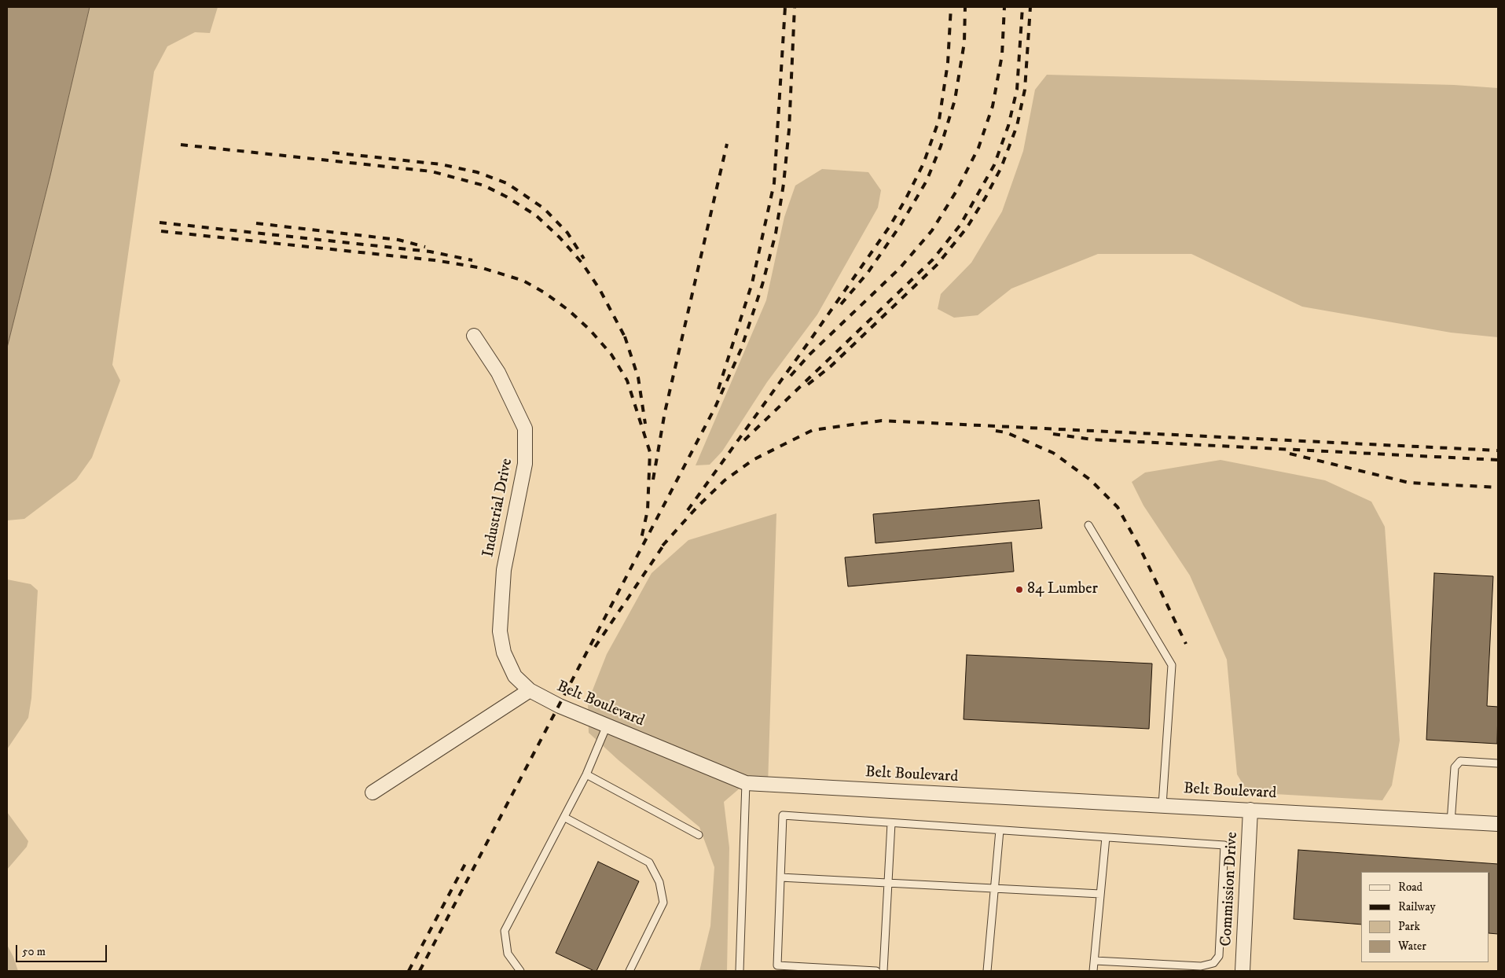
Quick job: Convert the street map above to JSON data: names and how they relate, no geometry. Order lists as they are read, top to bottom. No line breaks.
{"streets":{"street":["Industrial Drive","Belt Boulevard","Commission Drive"]},"crossings":[["Industrial Drive","Belt Boulevard"],["Belt Boulevard","Commission Drive"]],"places":["84 Lumber"],"legend":["Road","Railway","Park","Water"],"scale_bar":"50 m"}
